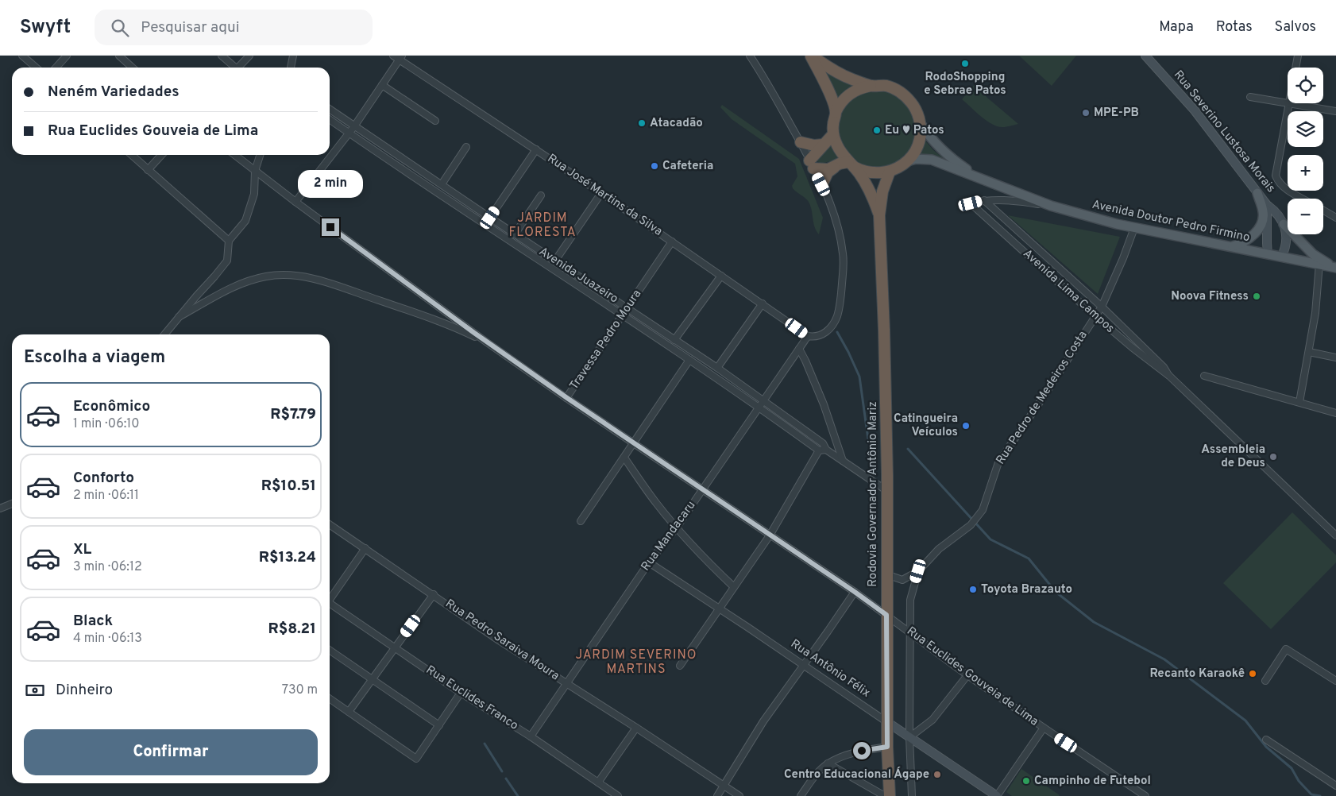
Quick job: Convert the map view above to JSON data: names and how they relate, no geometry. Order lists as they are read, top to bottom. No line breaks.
{"streets":{"highway":["Rodovia Governador Antônio Mariz"],"main road":["Rua Severino Lustosa Morais","Avenida Doutor Pedro Firmino","Rua Antônio Félix"],"street":["Rua José Martins da Silva","Avenida Juazeiro","Avenida Lima Campos","Travessa Pedro Moura","Rua Pedro de Medeiros Costa","Rua Mandacaru","Rua Pedro Saraiva Moura","Rua Euclides Gouveia de Lima","Rua Euclides Franco"]},"crossings":[["Rua Severino Lustosa Morais","Avenida Doutor Pedro Firmino"],["Rua José Martins da Silva","Travessa Pedro Moura"],["Rua José Martins da Silva","Rua Mandacaru"],["Avenida Doutor Pedro Firmino","Rua Pedro de Medeiros Costa"],["Avenida Doutor Pedro Firmino","Rodovia Governador Antônio Mariz"],["Avenida Juazeiro","Travessa Pedro Moura"],["Avenida Juazeiro","Rodovia Governador Antônio Mariz"],["Avenida Juazeiro","Rua Mandacaru"],["Avenida Lima Campos","Rua Pedro de Medeiros Costa"],["Travessa Pedro Moura","Rua Euclides Gouveia de Lima"],["Rua Pedro de Medeiros Costa","Rodovia Governador Antônio Mariz"],["Rua Pedro de Medeiros Costa","Rua Euclides Gouveia de Lima"],["Rodovia Governador Antônio Mariz","Rua Antônio Félix"],["Rodovia Governador Antônio Mariz","Rua Euclides Gouveia de Lima"],["Rua Mandacaru","Rua Pedro Saraiva Moura"],["Rua Mandacaru","Rua Antônio Félix"],["Rua Mandacaru","Rua Euclides Gouveia de Lima"],["Rua Mandacaru","Rua Euclides Franco"]],"districts":["JARDIM FLORESTA","JARDIM SEVERINO MARTINS"],"places":["RodoShopping e Sebrae Patos","MPE-PB","Atacadão","Eu ♥ Patos","Cafeteria","Noova Fitness","Catingueira Veículos","Assembleia de Deus","Toyota Brazauto","Recanto Karaokê","Centro Educacional Ágape","Campinho de Futebol"],"page":{"header":"Swyft","search":"Pesquisar aqui","nav":["Mapa","Rotas","Salvos"],"map_buttons":["+","−"],"banner":["Neném Variedades","Rua Euclides Gouveia de Lima"],"bubble":"2 min","heading":"Escolha a viagem","list":[{"name":"Econômico","note":"1 min · 06:10","value":"R$7.79"},{"name":"Conforto","note":"2 min · 06:11","value":"R$10.51"},{"name":"XL","note":"3 min · 06:12","value":"R$13.24"},{"name":"Black","note":"4 min · 06:13","value":"R$8.21"}],"pay":["Dinheiro","730 m"],"buttons":"Confirmar"}}
